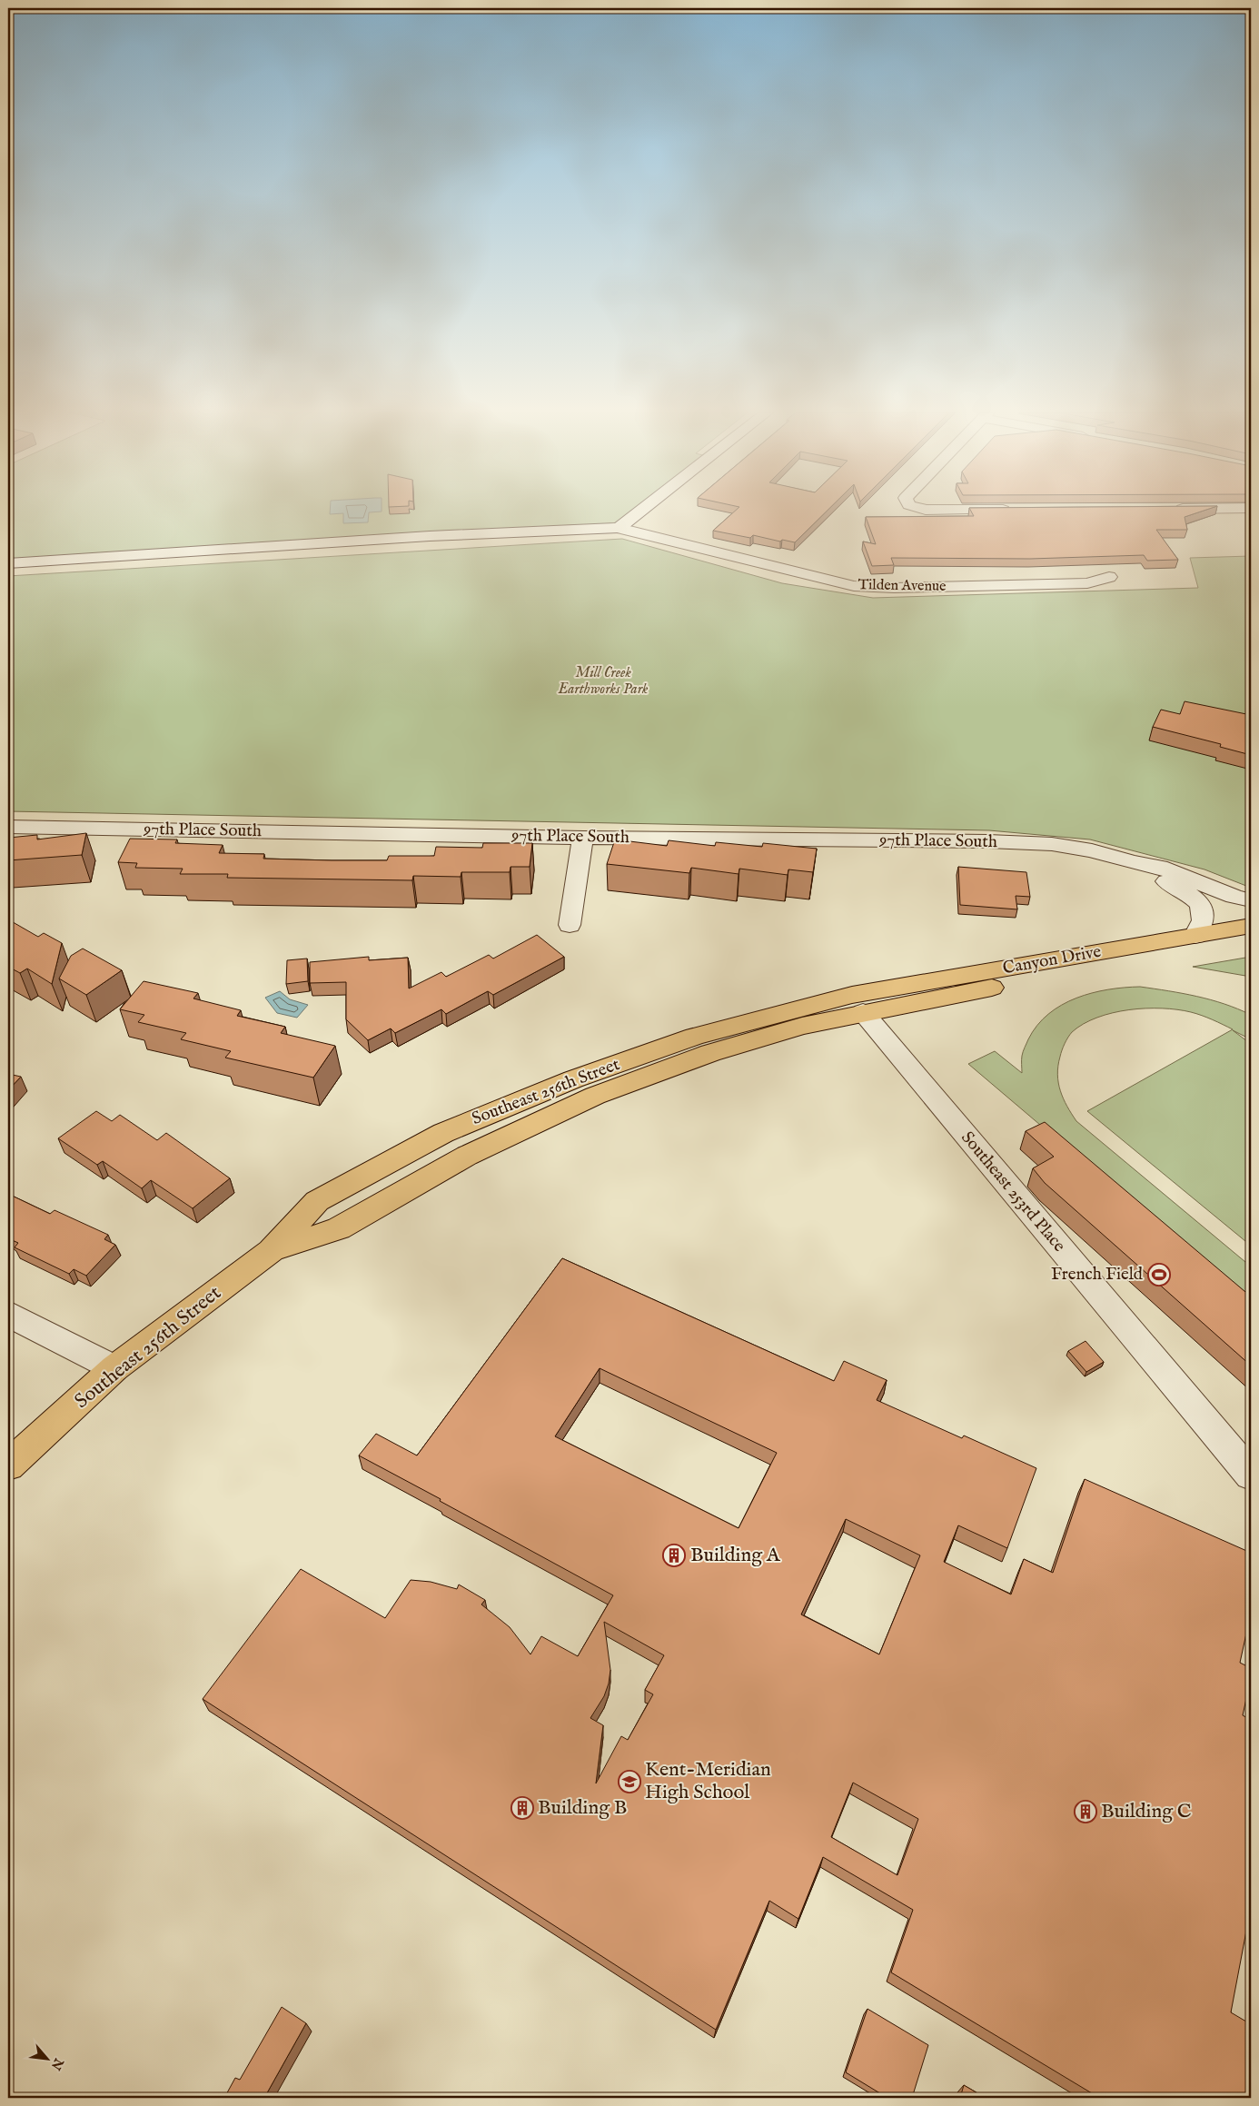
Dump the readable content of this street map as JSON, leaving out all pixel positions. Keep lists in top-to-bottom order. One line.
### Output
{"streets":{"main road":["Canyon Drive","Southeast 256th Street"],"street":["Tilden Avenue","97th Place South","Southeast 253rd Place"]},"crossings":[["97th Place South","Canyon Drive"],["Canyon Drive","Southeast 256th Street"],["Canyon Drive","Southeast 253rd Place"],["Southeast 256th Street","Southeast 253rd Place"]],"parks":["Mill Creek Earthworks Park"],"places":{"sports":["French Field"],"building":["Building A","Building B","Building C"],"school or university":["Kent-Meridian High School"]},"north":"bottom right"}
